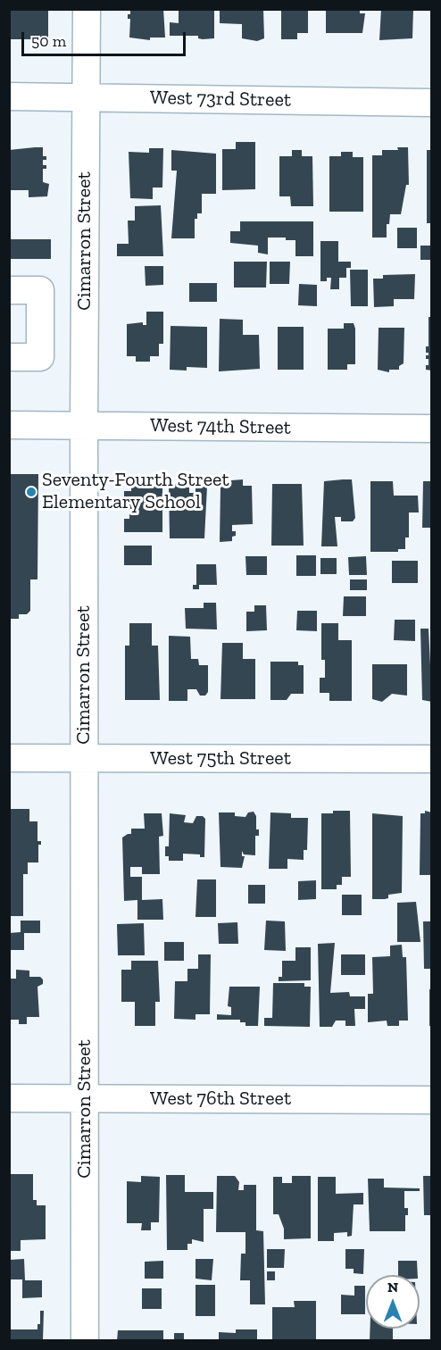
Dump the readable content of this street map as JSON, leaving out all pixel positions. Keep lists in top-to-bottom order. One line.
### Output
{"streets":{"street":["West 73rd Street","Cimarron Street","West 74th Street","West 75th Street","West 76th Street"]},"crossings":[["West 73rd Street","Cimarron Street"],["Cimarron Street","West 74th Street"],["Cimarron Street","West 75th Street"],["Cimarron Street","West 76th Street"]],"places":["Seventy-Fourth Street Elementary School"],"scale_bar":"50 m","north":"top"}
